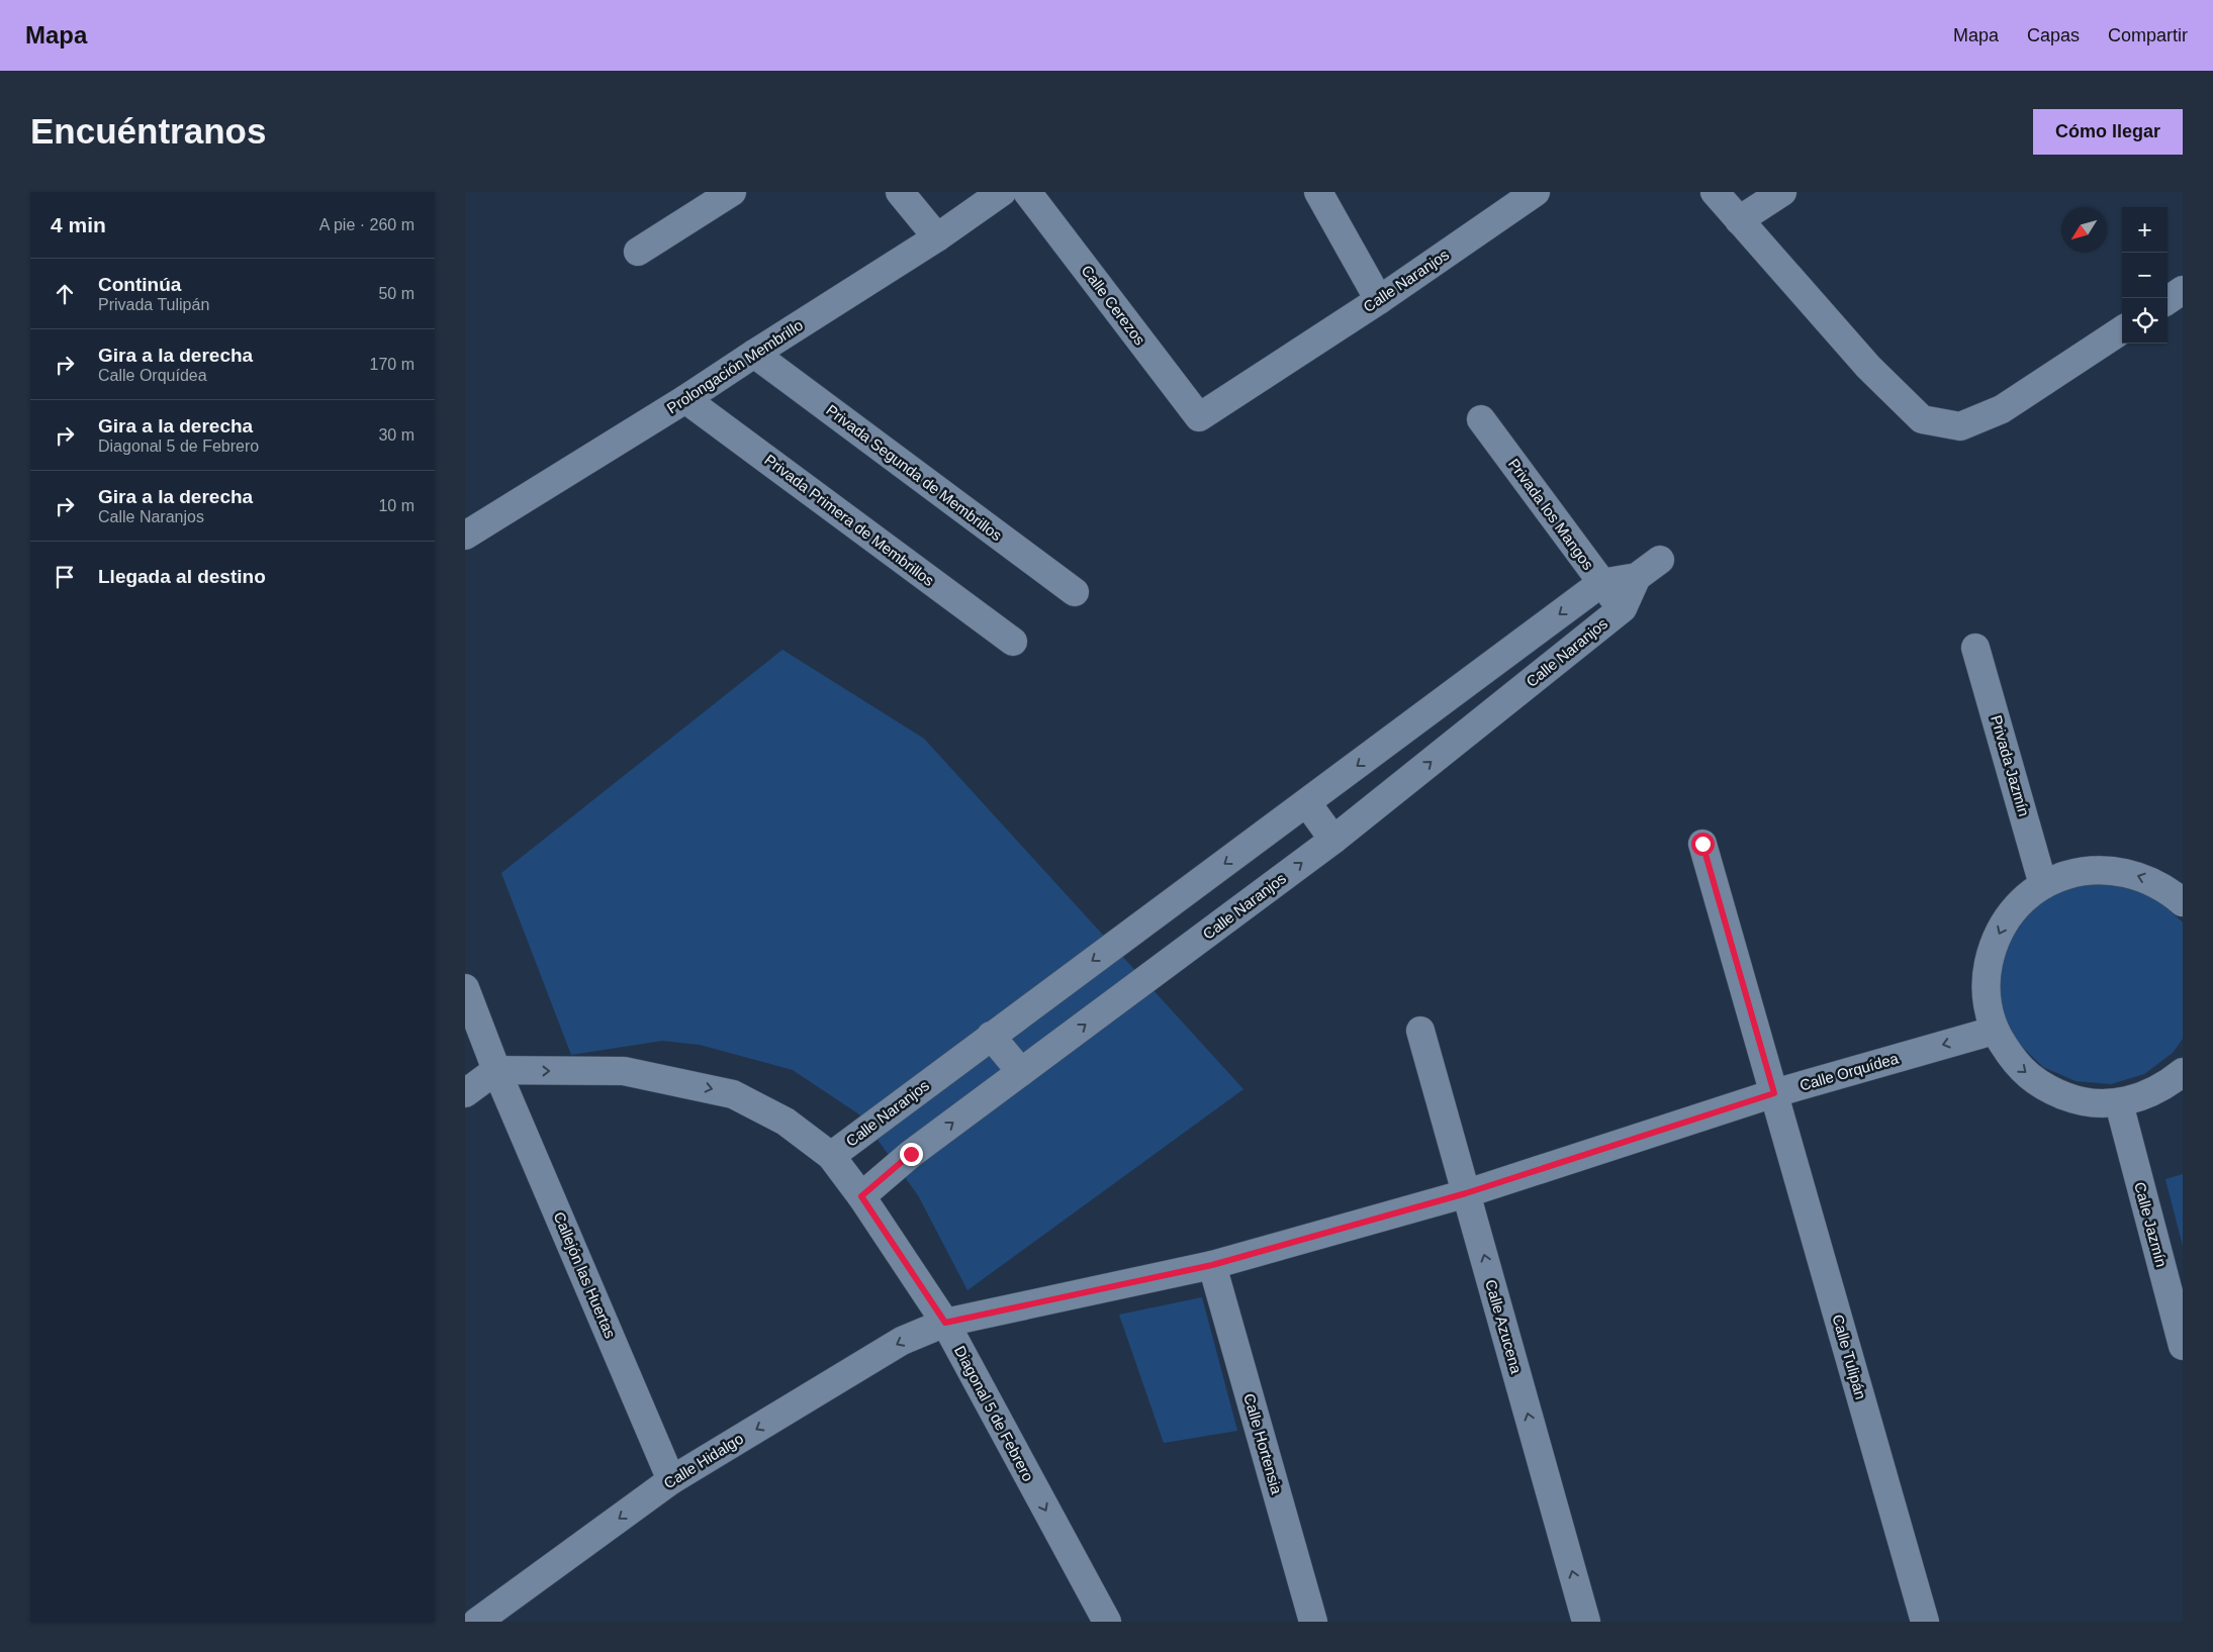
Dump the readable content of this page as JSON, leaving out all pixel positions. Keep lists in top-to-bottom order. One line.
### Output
{"streets":{"street":["Calle Naranjos","Calle Cerezos","Prolongación Membrillo","Privada Segunda de Membrillos","Privada los Mangos","Privada Primera de Membrillos","Privada Jazmín","Calle Orquídea","Calle Jazmín","Callejón las Huertas","Calle Azucena","Calle Tulipán","Diagonal 5 de Febrero","Calle Hortensia","Calle Hidalgo"]},"crossings":[["Calle Naranjos","Calle Cerezos"],["Calle Naranjos","Privada los Mangos"],["Calle Naranjos","Diagonal 5 de Febrero"],["Prolongación Membrillo","Privada Segunda de Membrillos"],["Prolongación Membrillo","Privada Primera de Membrillos"],["Calle Orquídea","Calle Azucena"],["Calle Orquídea","Calle Tulipán"],["Calle Orquídea","Diagonal 5 de Febrero"],["Calle Orquídea","Calle Hortensia"],["Calle Orquídea","Calle Hidalgo"],["Callejón las Huertas","Diagonal 5 de Febrero"],["Callejón las Huertas","Calle Hidalgo"],["Diagonal 5 de Febrero","Calle Hidalgo"]],"one_way":["Calle Azucena","Diagonal 5 de Febrero","Calle Hidalgo"],"north":"bottom left","page":{"header":"Mapa","nav":["Mapa","Capas","Compartir"],"buttons":"Cómo llegar","title":"Encuéntranos","heading":["4 min","A pie · 260 m"],"map_buttons":["+","−"],"list":[["Continúa","Privada Tulipán","50 m"],["Gira a la derecha","Calle Orquídea","170 m"],["Gira a la derecha","Diagonal 5 de Febrero","30 m"],["Gira a la derecha","Calle Naranjos","10 m"],"Llegada al destino"]}}
